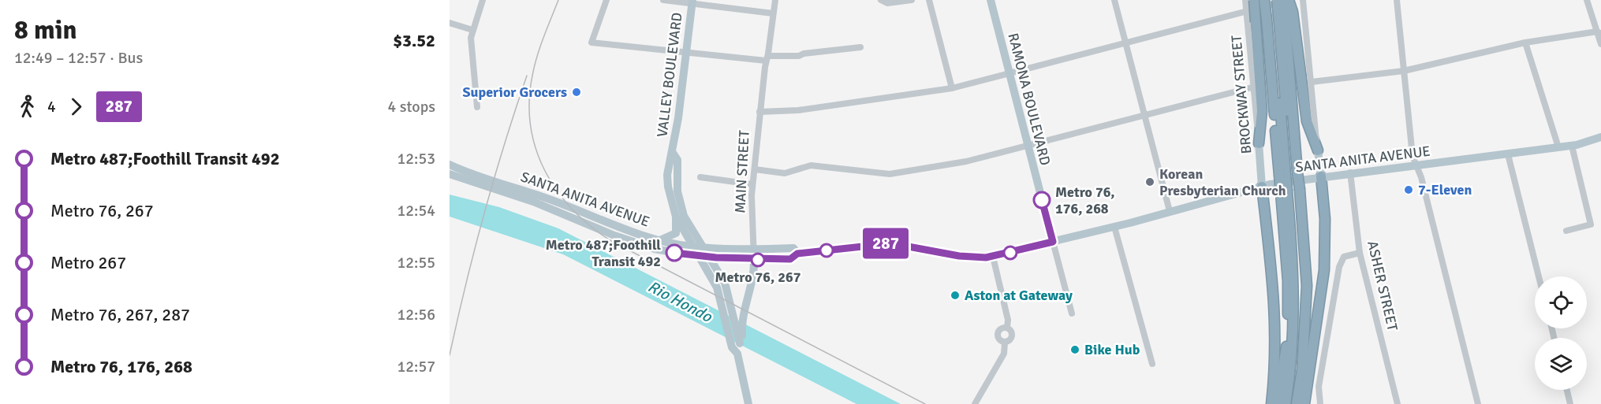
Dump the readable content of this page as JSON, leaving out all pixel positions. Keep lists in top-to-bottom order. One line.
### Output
{"streets":{"main road":["VALLEY BOULEVARD","BROCKWAY STREET","RAMONA BOULEVARD","SANTA ANITA AVENUE","MAIN STREET"],"street":["ASHER STREET"]},"crossings":[["VALLEY BOULEVARD","SANTA ANITA AVENUE"],["VALLEY BOULEVARD","MAIN STREET"],["BROCKWAY STREET","SANTA ANITA AVENUE"],["RAMONA BOULEVARD","SANTA ANITA AVENUE"],["SANTA ANITA AVENUE","MAIN STREET"],["SANTA ANITA AVENUE","ASHER STREET"]],"water":["Rio Hondo"],"places":["Superior Grocers","Korean Presbyterian Church","7-Eleven","Metro 76, 176, 268","Metro 487;Foothill Transit 492","Metro 76, 267","Aston at Gateway","Bike Hub"],"lines":["bus line 287"],"page":{"heading":["8 min","12:49 – 12:57 · Bus","$3.52"],"on_map":"287","legs":["4","287","4 stops"],"list":[{"name":"Metro 487;Foothill Transit 492","value":"12:53"},{"name":"Metro 76, 267","value":"12:54"},{"name":"Metro 267","value":"12:55"},{"name":"Metro 76, 267, 287","value":"12:56"},{"name":"Metro 76, 176, 268","value":"12:57"}]}}
